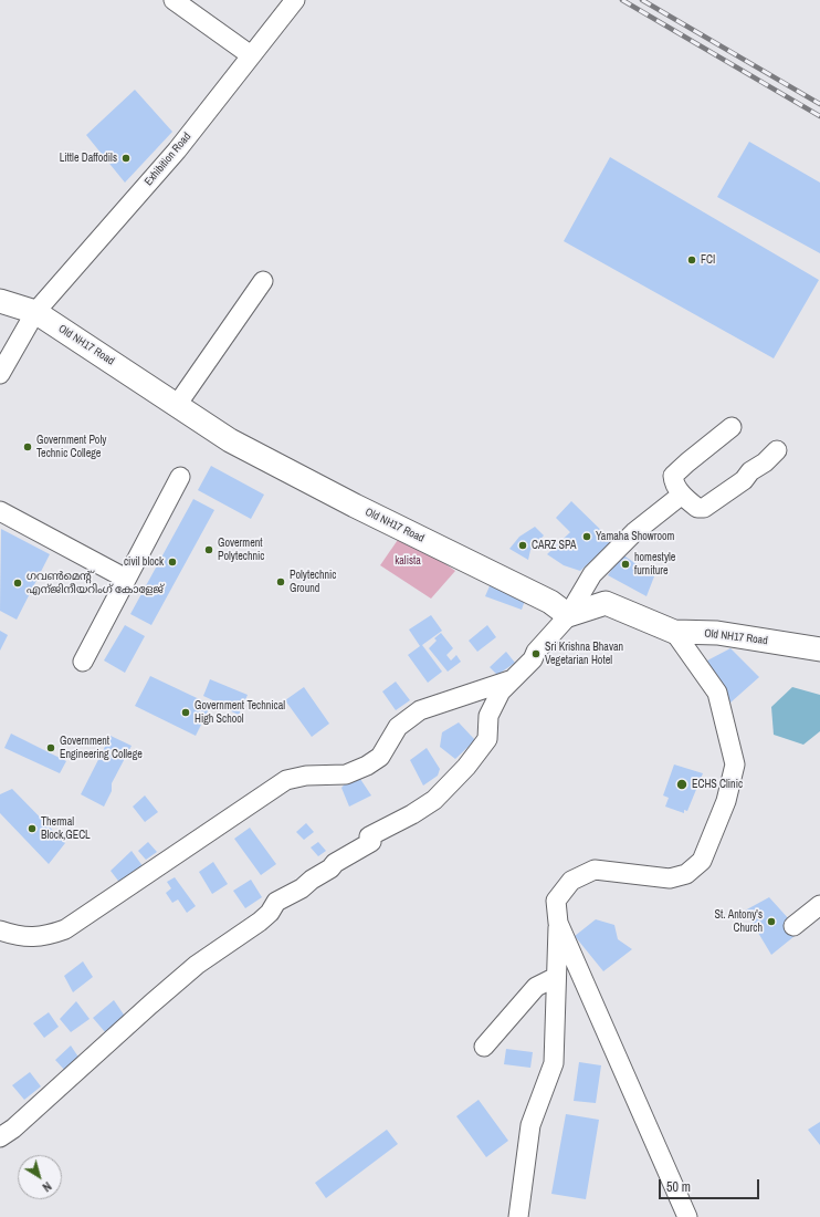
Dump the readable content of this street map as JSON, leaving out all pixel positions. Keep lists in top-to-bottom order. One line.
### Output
{"streets":{"main road":["Old NH17 Road"],"street":["Exhibition Road"]},"crossings":[["Exhibition Road","Old NH17 Road"]],"parks":["kalista"],"places":["Little Daffodils","FCI","Government Poly Technic College","Yamaha Showroom","CARZ SPA","Goverment Polytechnic","civil block","homestyle furniture","Polytechnic Ground","ഗവൺമെന്റ് എന്ജിനീയറിംഗ് കോളേജ്","Sri Krishna Bhavan Vegetarian Hotel","Government Technical High School","Government Engineering College","ECHS Clinic","Thermal Block,GECL","St. Antony's Church"],"scale_bar":"50 m","north":"bottom right"}
